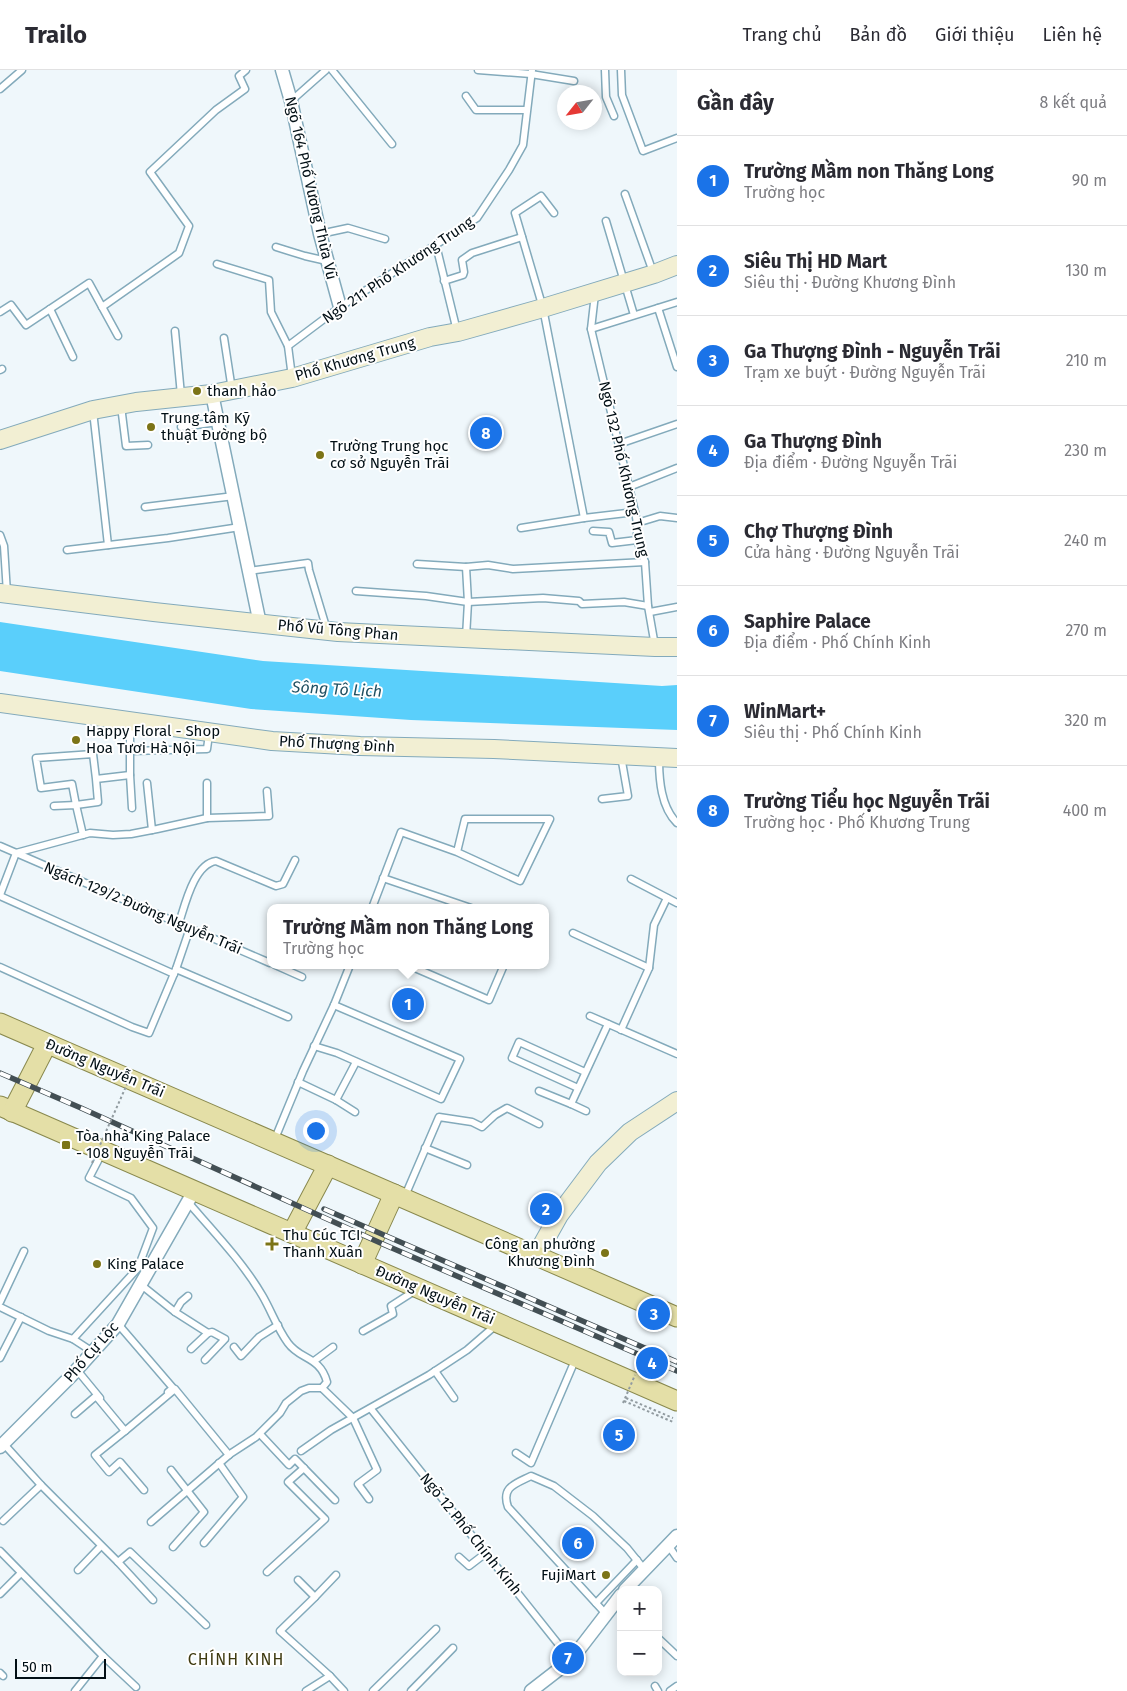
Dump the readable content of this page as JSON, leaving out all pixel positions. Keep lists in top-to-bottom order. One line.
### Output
{"streets":{"main road":["Phố Khương Trung","Phố Vũ Tông Phan","Phố Thượng Đình","Đường Nguyễn Trãi"],"street":["Ngõ 164 Phố Vương Thừa Vũ","Phố Cự Lộc"],"lane":["Ngõ 211 Phố Khương Trung","Ngõ 132 Phố Khương Trung","Ngách 129/2 Đường Nguyễn Trãi","Ngõ 12 Phố Chính Kinh"]},"crossings":[["Ngõ 164 Phố Vương Thừa Vũ","Ngõ 211 Phố Khương Trung"],["Phố Khương Trung","Ngõ 132 Phố Khương Trung"],["Ngõ 132 Phố Khương Trung","Phố Vũ Tông Phan"],["Đường Nguyễn Trãi","Phố Cự Lộc"]],"districts":["CHÍNH KINH"],"water":["Sông Tô Lịch"],"places":{"other":["thanh hảo","Trung tâm Kỹ thuật Đường bộ","Trường Trung học cơ sở Nguyễn Trãi","Happy Floral - Shop Hoa Tươi Hà Nội","Công an phường Khương Đình","King Palace","FujiMart"],"transit":["Tòa nhà King Palace - 108 Nguyễn Trãi"],"health":["Thu Cúc TCI Thanh Xuân"]},"scale_bar":"50 m","north":"bottom left","page":{"header":"Trailo","nav":["Trang chủ","Bản đồ","Giới thiệu","Liên hệ"],"heading":["Gần đây","8 kết quả"],"list":[{"mark":"1","name":"Trường Mầm non Thăng Long","note":"Trường học","value":"90 m"},{"mark":"2","name":"Siêu Thị HD Mart","note":"Siêu thị · Đường Khương Đình","value":"130 m"},{"mark":"3","name":"Ga Thượng Đình - Nguyễn Trãi","note":"Trạm xe buýt · Đường Nguyễn Trãi","value":"210 m"},{"mark":"4","name":"Ga Thượng Đình","note":"Địa điểm · Đường Nguyễn Trãi","value":"230 m"},{"mark":"5","name":"Chợ Thượng Đình","note":"Cửa hàng · Đường Nguyễn Trãi","value":"240 m"},{"mark":"6","name":"Saphire Palace","note":"Địa điểm · Phố Chính Kinh","value":"270 m"},{"mark":"7","name":"WinMart+","note":"Siêu thị · Phố Chính Kinh","value":"320 m"},{"mark":"8","name":"Trường Tiểu học Nguyễn Trãi","note":"Trường học · Phố Khương Trung","value":"400 m"}],"pins":["8","1","2","3","4","5","6","7"],"popup":["Trường Mầm non Thăng Long","Trường học"],"map_buttons":["+","−"],"scale":"50 m"}}
